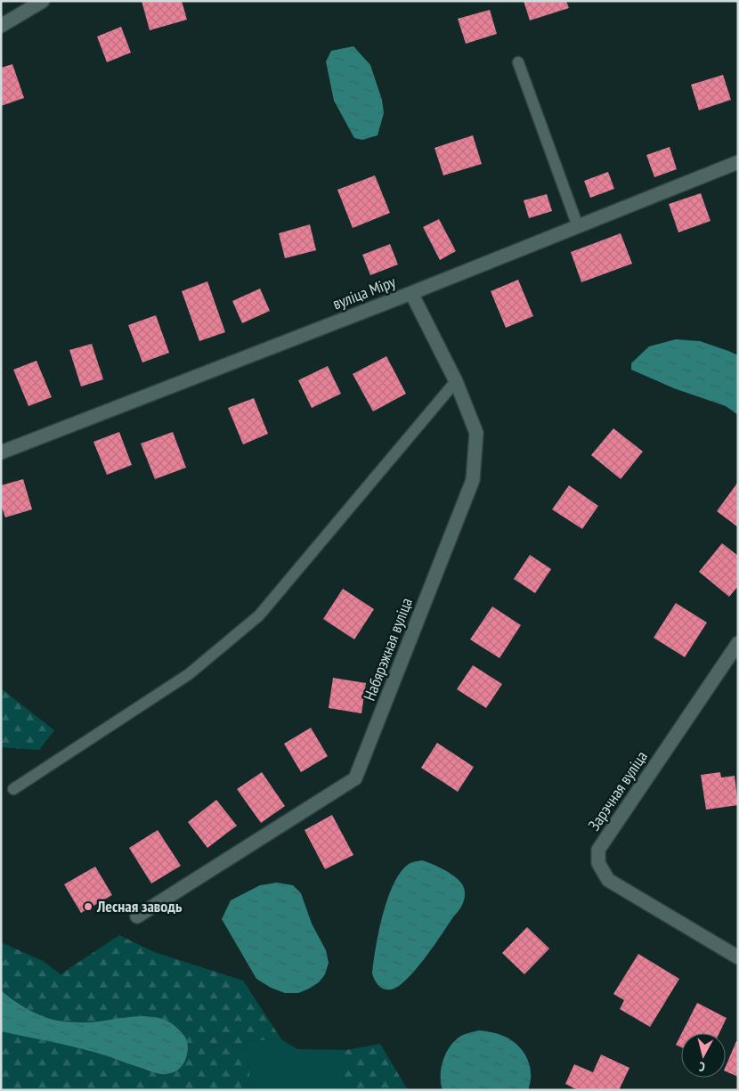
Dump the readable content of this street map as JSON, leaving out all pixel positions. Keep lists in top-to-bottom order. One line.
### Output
{"streets":{"street":["вуліца Міру","Набярэжная вуліца","Зарэчная вуліца"]},"crossings":[["вуліца Міру","Набярэжная вуліца"]],"places":["Лесная заводь"],"north":"bottom"}
